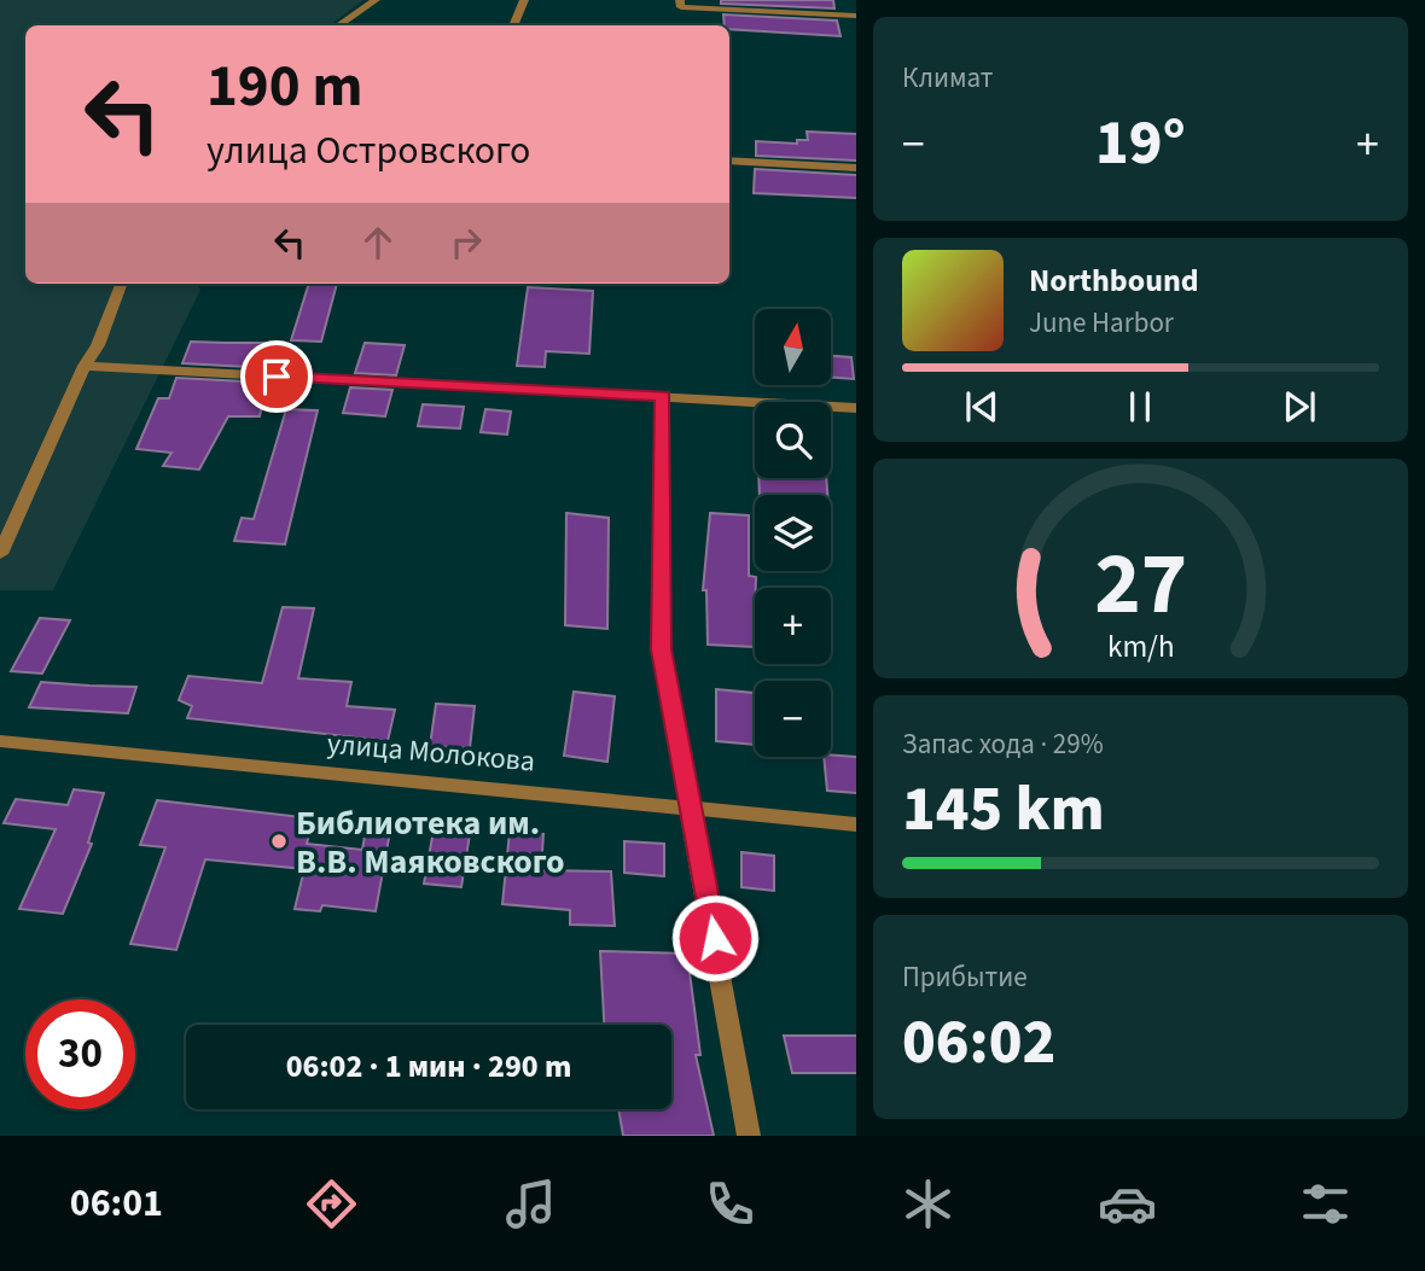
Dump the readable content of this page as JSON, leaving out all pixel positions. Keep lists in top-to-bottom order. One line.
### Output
{"streets":{"street":["улица Молокова"]},"places":["Библиотека им. В.В. Маяковского"],"north":"top","page":{"tile":["Климат",["Запас хода · 29%","145 km"],["Прибытие","06:02"]],"turn":["190 m","улица Островского"],"heat":["−","19°","+"],"song":["Northbound","June Harbor"],"map_buttons":["+","−"],"limit":"30","trip":"06:02 · 1 мин · 290 m","tabs":"06:01","gauge":["27","km/h"]}}
